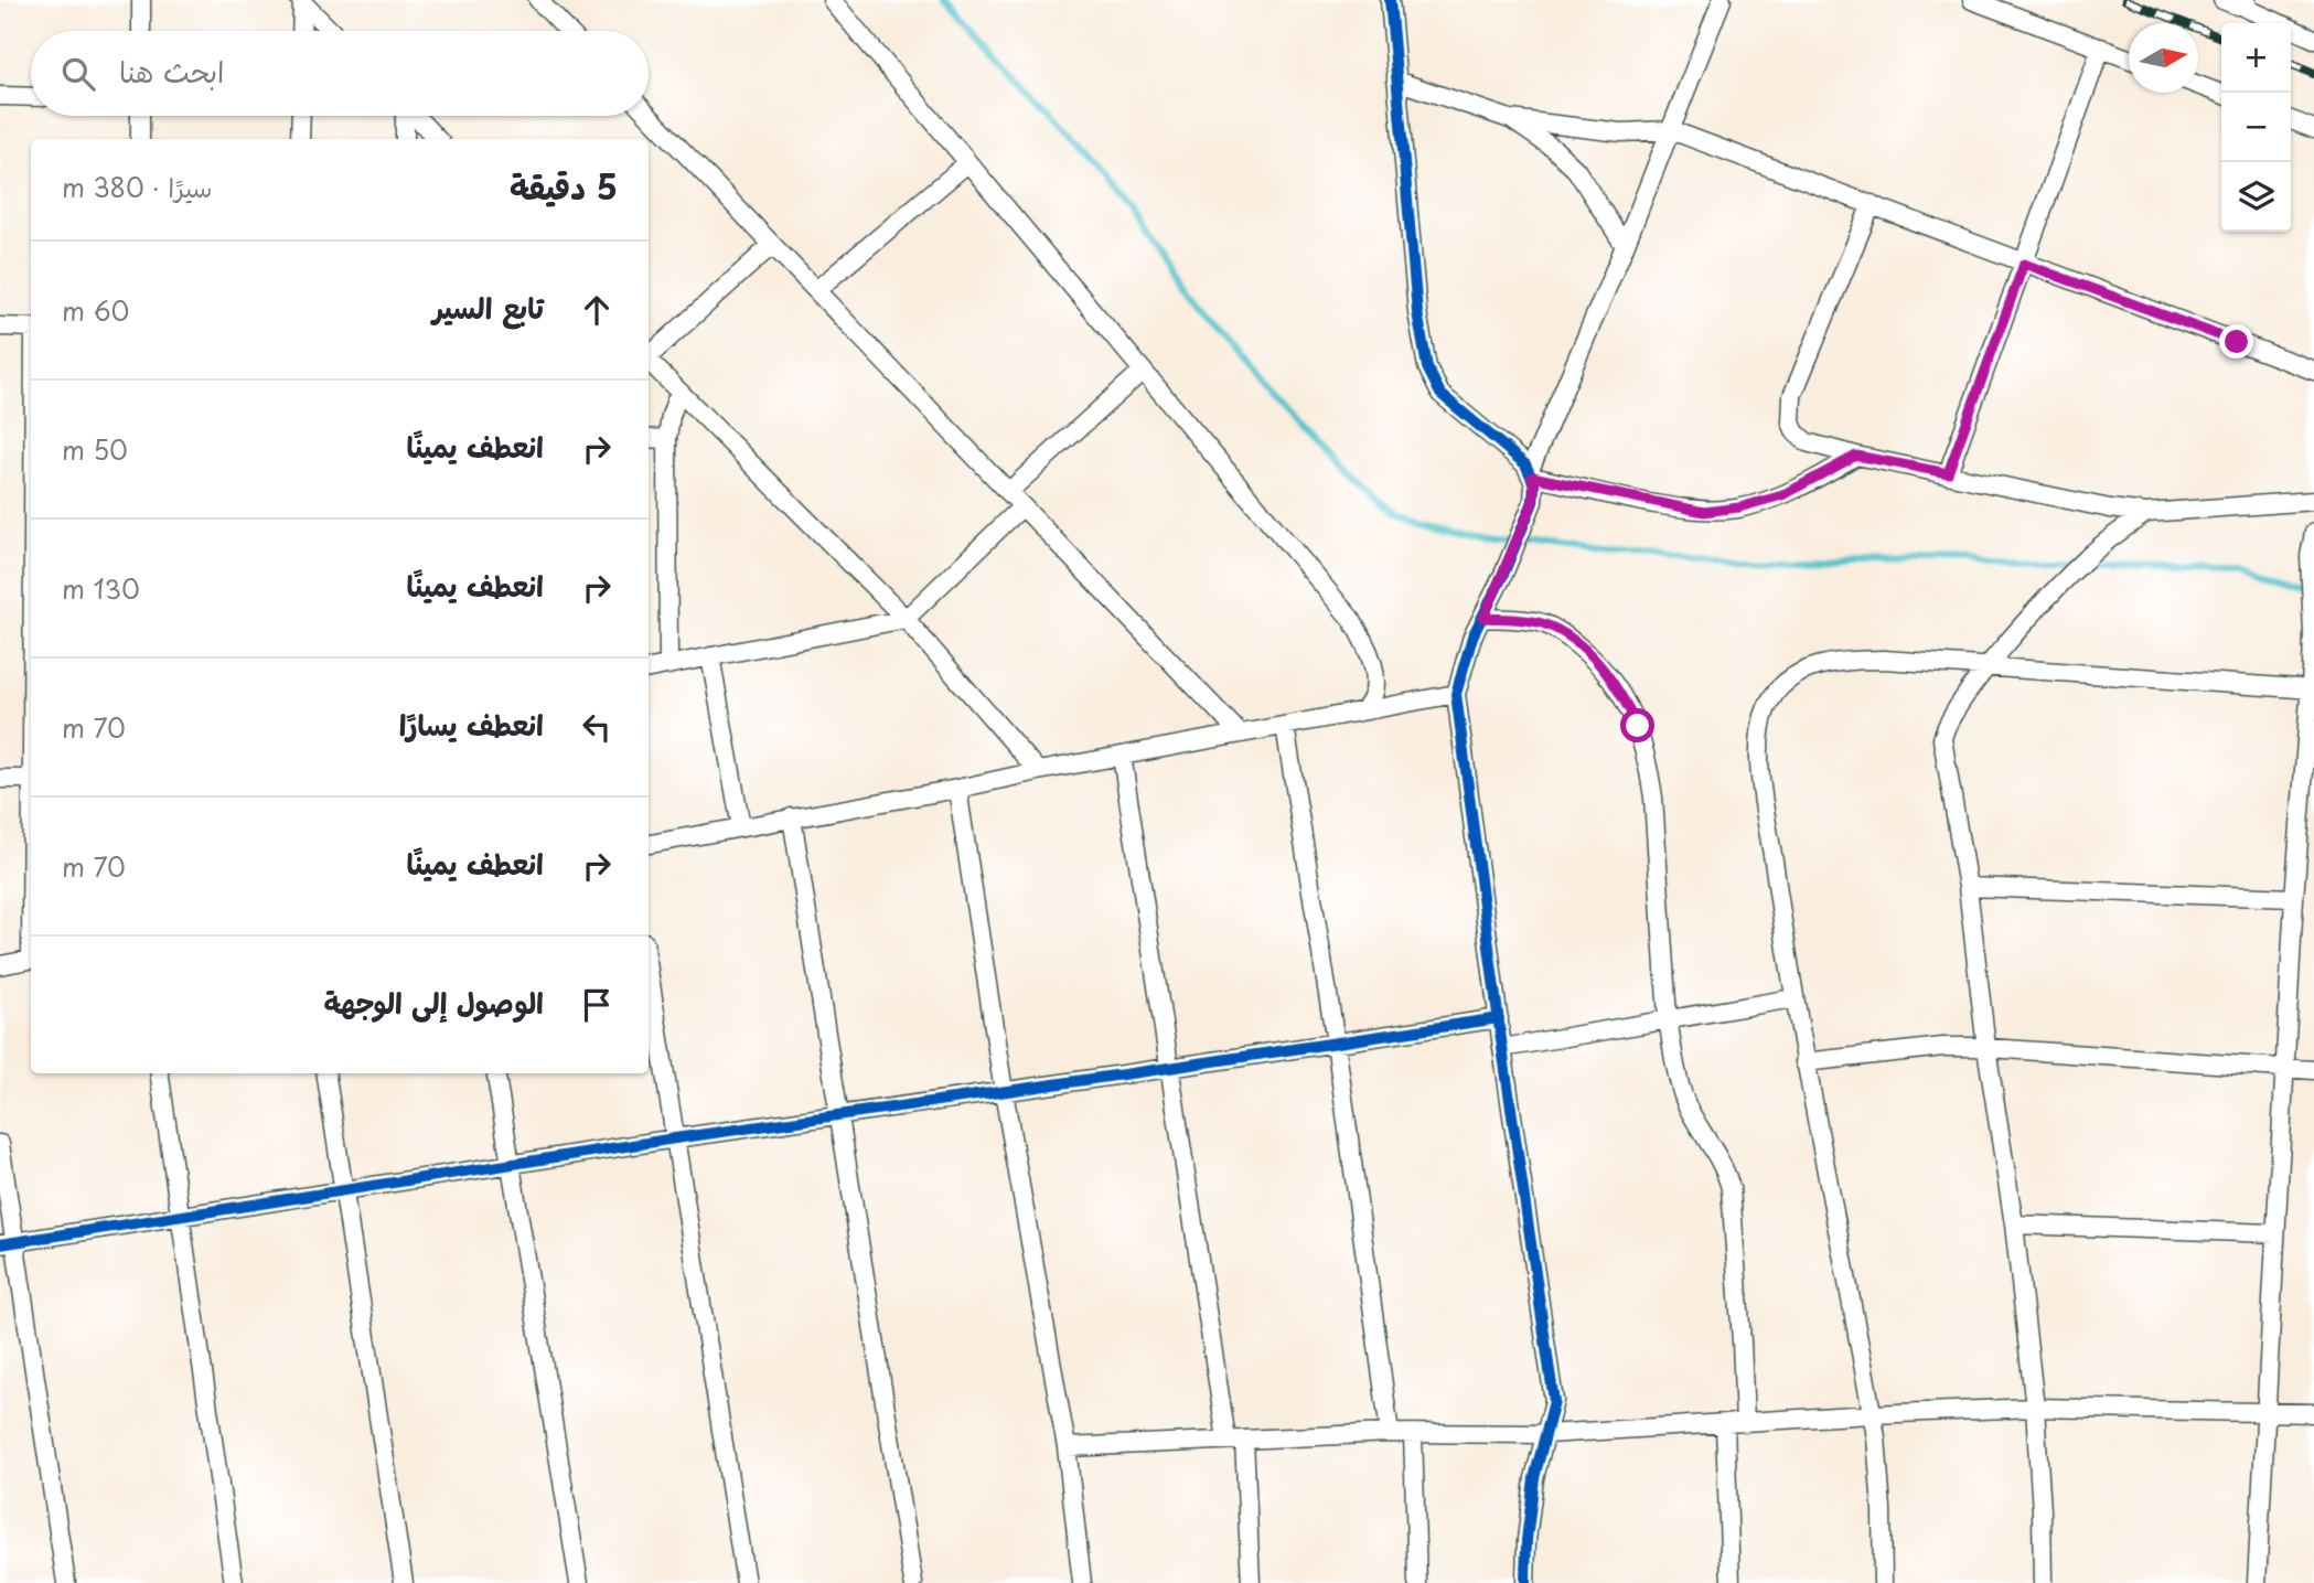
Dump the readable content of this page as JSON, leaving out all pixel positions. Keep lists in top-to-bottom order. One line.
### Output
{"north":"right","page":{"map_buttons":["+","−"],"search":"ابحث هنا","heading":["5 دقيقة","سيرًا · 380 m"],"list":[["تابع السير","60 m"],["انعطف يمينًا","50 m"],["انعطف يمينًا","130 m"],["انعطف يسارًا","70 m"],["انعطف يمينًا","70 m"],"الوصول إلى الوجهة"]}}
